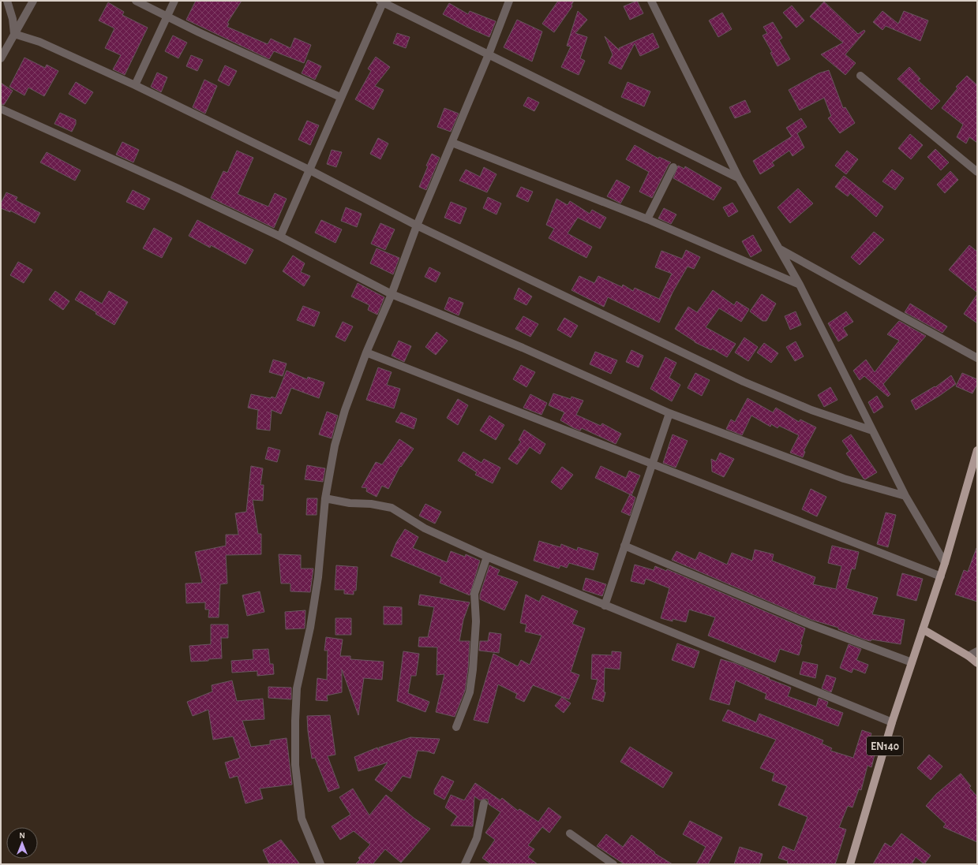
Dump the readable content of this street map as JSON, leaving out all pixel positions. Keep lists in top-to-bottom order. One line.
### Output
{"streets":{"main road":["EN140"]},"north":"top"}
